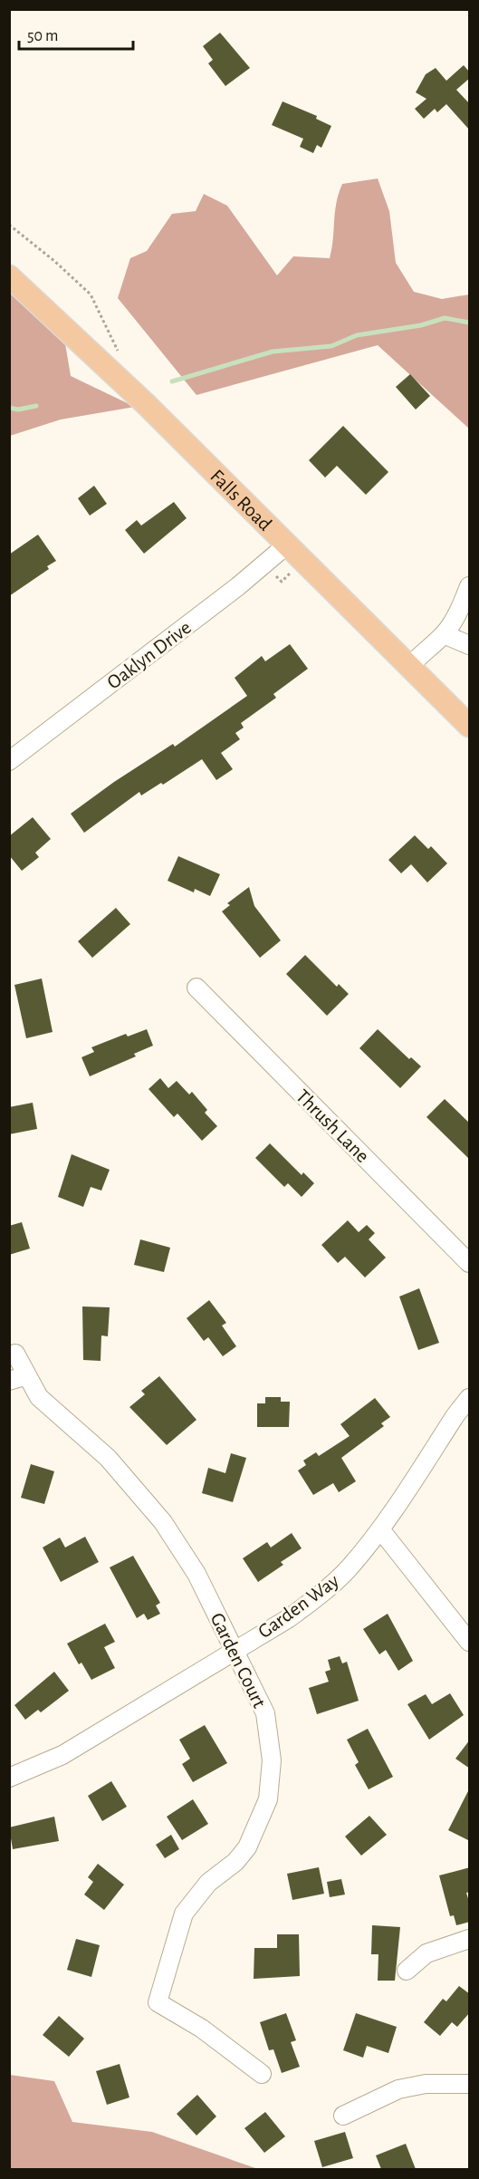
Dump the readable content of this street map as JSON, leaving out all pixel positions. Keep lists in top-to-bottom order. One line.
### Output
{"streets":{"main road":["Falls Road"],"street":["Oaklyn Drive","Thrush Lane","Garden Way","Garden Court"]},"crossings":[["Falls Road","Oaklyn Drive"],["Garden Way","Garden Court"]],"scale_bar":"50 m"}
